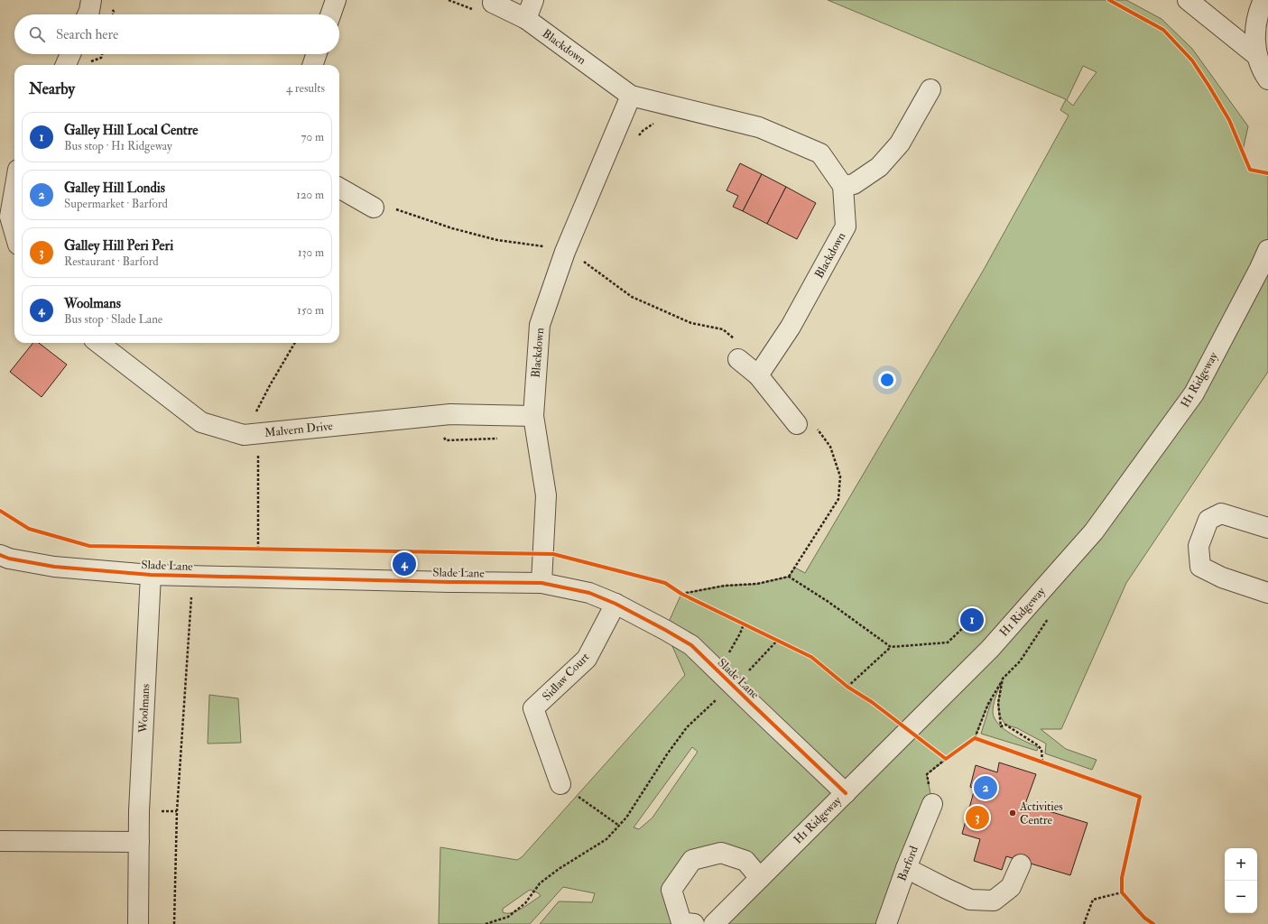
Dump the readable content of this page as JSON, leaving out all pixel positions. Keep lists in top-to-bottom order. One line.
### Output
{"streets":{"street":["Blackdown","H1 Ridgeway","Malvern Drive","Slade Lane","Sidlaw Court","Woolmans","Barford"]},"crossings":[["Blackdown","Malvern Drive"],["Blackdown","Slade Lane"],["H1 Ridgeway","Slade Lane"],["Slade Lane","Sidlaw Court"],["Slade Lane","Woolmans"]],"places":["Activities Centre"],"page":{"search":"Search here","heading":["Nearby","4 results"],"list":[{"mark":"1","name":"Galley Hill Local Centre","note":"Bus stop · H1 Ridgeway","value":"70 m"},{"mark":"2","name":"Galley Hill Londis","note":"Supermarket · Barford","value":"120 m"},{"mark":"3","name":"Galley Hill Peri Peri","note":"Restaurant · Barford","value":"130 m"},{"mark":"4","name":"Woolmans","note":"Bus stop · Slade Lane","value":"150 m"}],"pins":["4","1","2","3"],"map_buttons":["+","−"]}}
